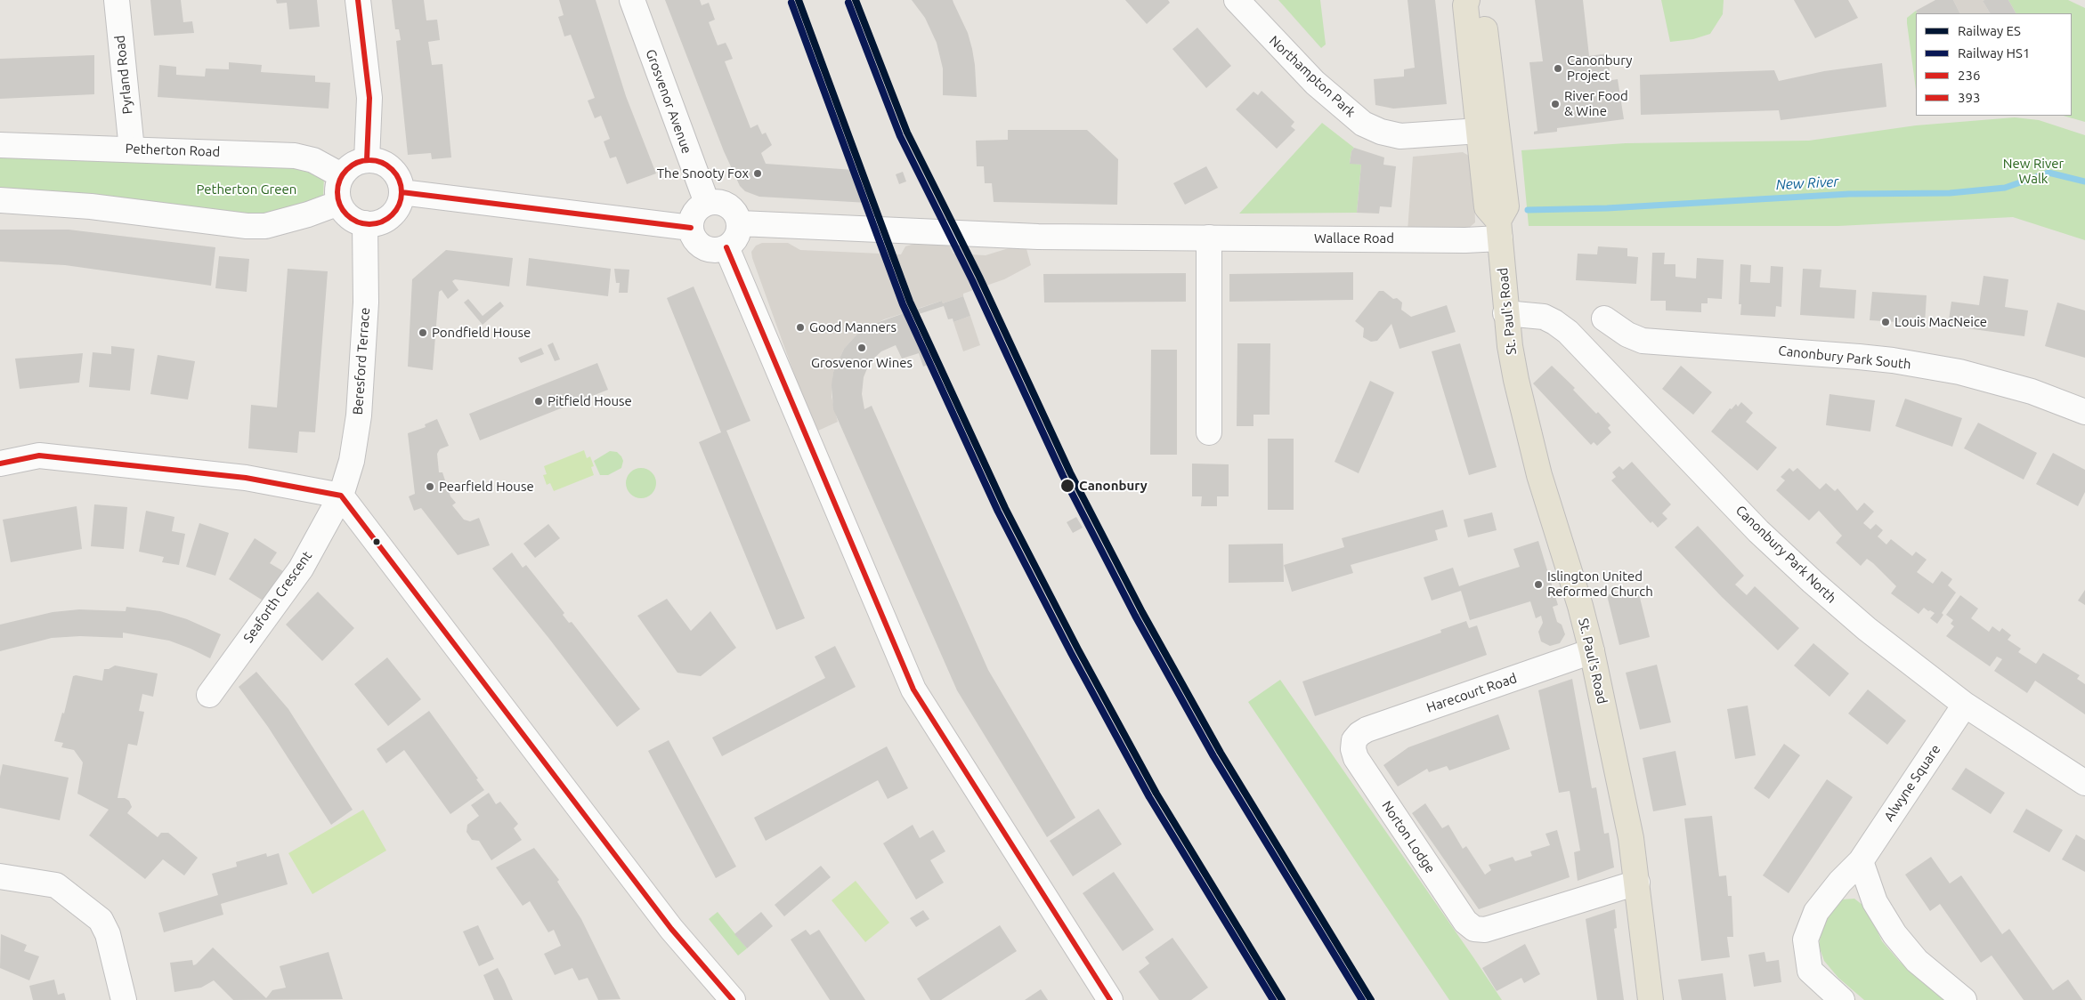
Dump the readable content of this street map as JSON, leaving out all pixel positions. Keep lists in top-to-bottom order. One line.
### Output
{"streets":{"main road":["St. Paul's Road"],"street":["Pyrland Road","Northampton Park","Grosvenor Avenue","Petherton Road","Wallace Road","Canonbury Park South","Beresford Terrace","Canonbury Park North","Seaforth Crescent","Harecourt Road","Alwyne Square","Norton Lodge"]},"crossings":[["Pyrland Road","Petherton Road"],["Northampton Park","St. Paul's Road"],["Grosvenor Avenue","Wallace Road"],["Petherton Road","Beresford Terrace"],["Wallace Road","St. Paul's Road"],["St. Paul's Road","Canonbury Park North"],["St. Paul's Road","Harecourt Road"],["St. Paul's Road","Norton Lodge"],["Beresford Terrace","Seaforth Crescent"],["Canonbury Park North","Alwyne Square"],["Harecourt Road","Norton Lodge"]],"water":["New River"],"parks":["New River Walk","Petherton Green"],"places":["Canonbury Project","River Food & Wine","The Snooty Fox","Louis MacNeice","Good Manners","Pondfield House","Grosvenor Wines","Pitfield House","Canonbury","Pearfield House","Islington United Reformed Church"],"lines":["rail line ES","transit line 236","rail line HS1","transit line 393"],"legend":["Railway ES","Railway HS1","236","393"]}
